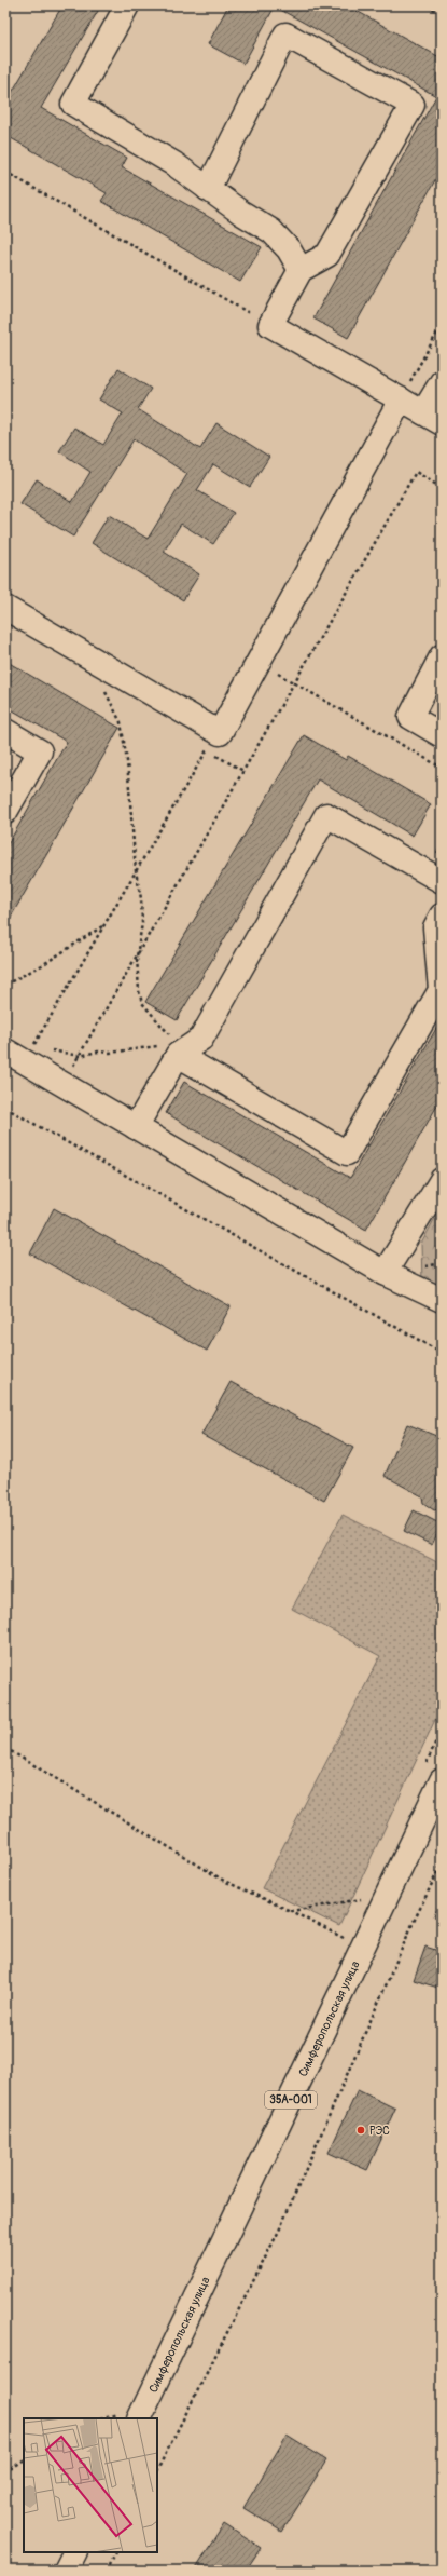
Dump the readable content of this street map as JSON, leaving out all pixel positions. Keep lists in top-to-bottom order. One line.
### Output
{"streets":{"main road":["Симферопольская улица","35А-001"]},"places":["РЭС"]}
